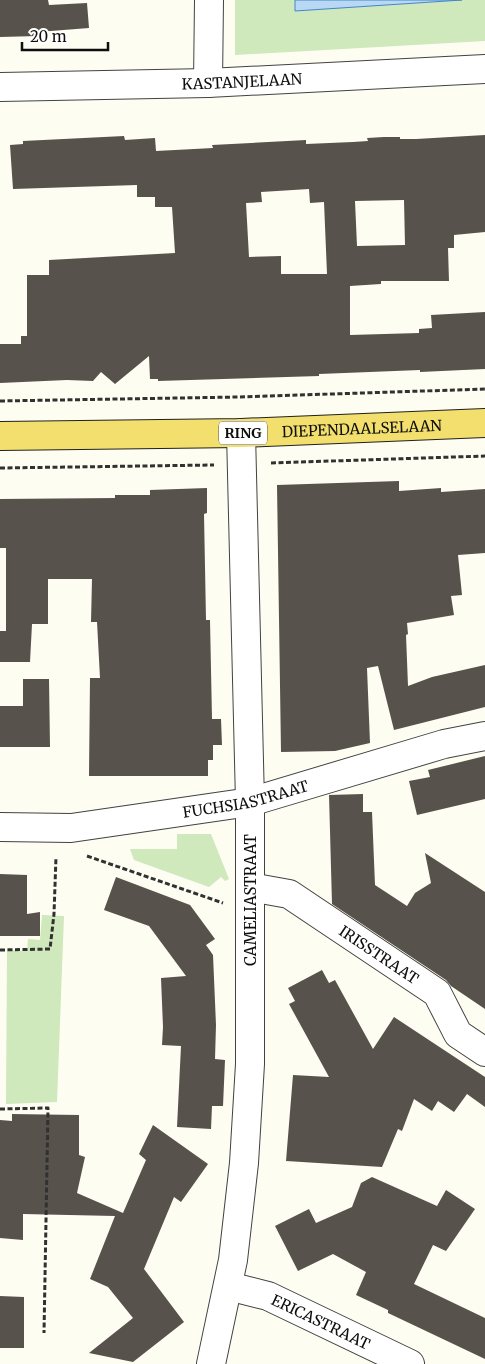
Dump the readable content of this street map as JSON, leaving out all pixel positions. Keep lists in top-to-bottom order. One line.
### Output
{"streets":{"main road":["DIEPENDAALSELAAN","RING"],"street":["KASTANJELAAN","FUCHSIASTRAAT","CAMELIASTRAAT","IRISSTRAAT","ERICASTRAAT"]},"crossings":[["DIEPENDAALSELAAN","CAMELIASTRAAT"],["FUCHSIASTRAAT","CAMELIASTRAAT"],["CAMELIASTRAAT","IRISSTRAAT"],["CAMELIASTRAAT","ERICASTRAAT"]],"scale_bar":"20 m"}
